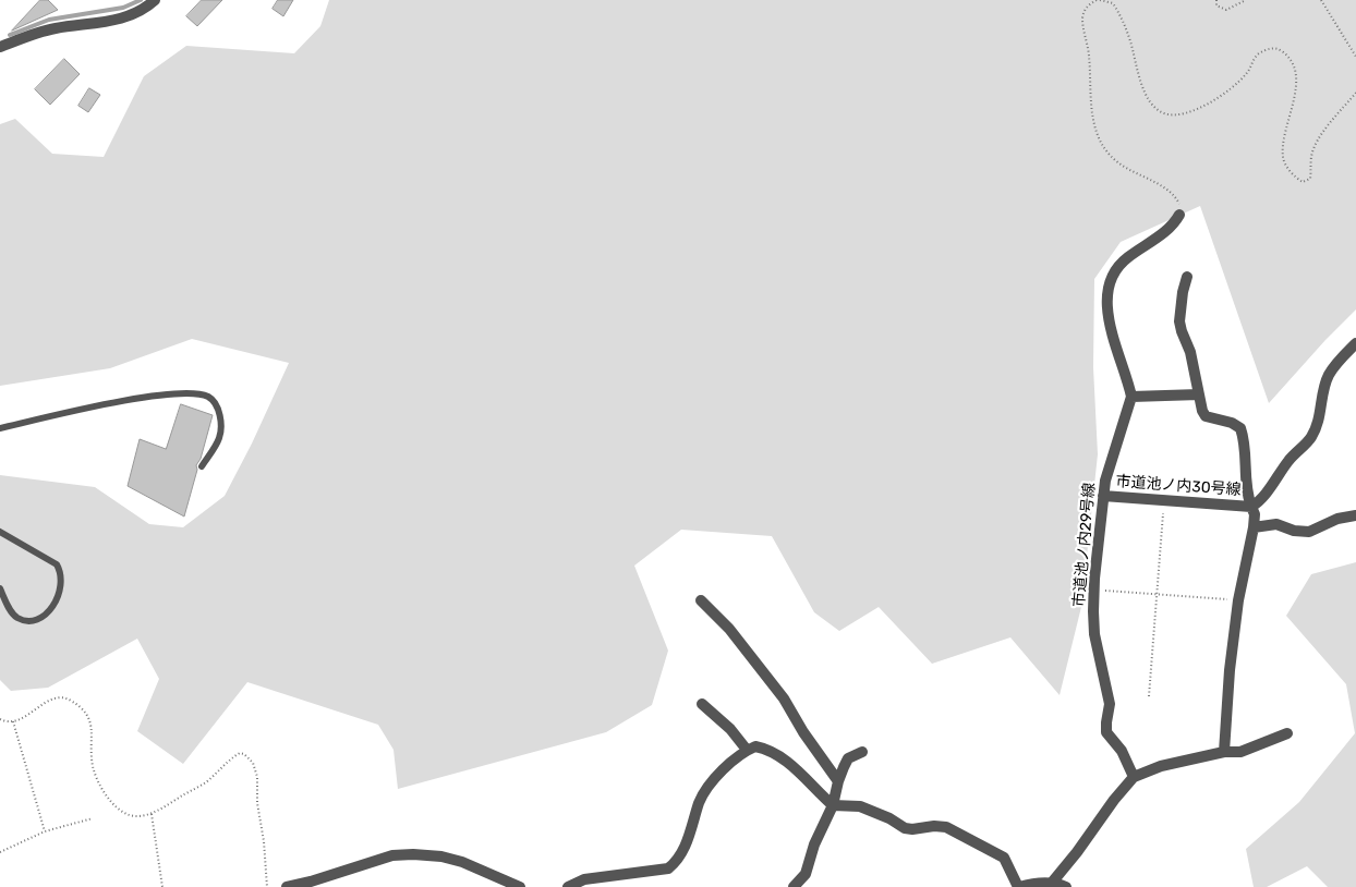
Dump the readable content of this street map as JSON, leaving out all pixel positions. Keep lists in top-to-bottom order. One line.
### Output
{"streets":{"street":["市道池ノ内30号線","市道池ノ内29号線"]},"crossings":[["市道池ノ内30号線","市道池ノ内29号線"]]}
